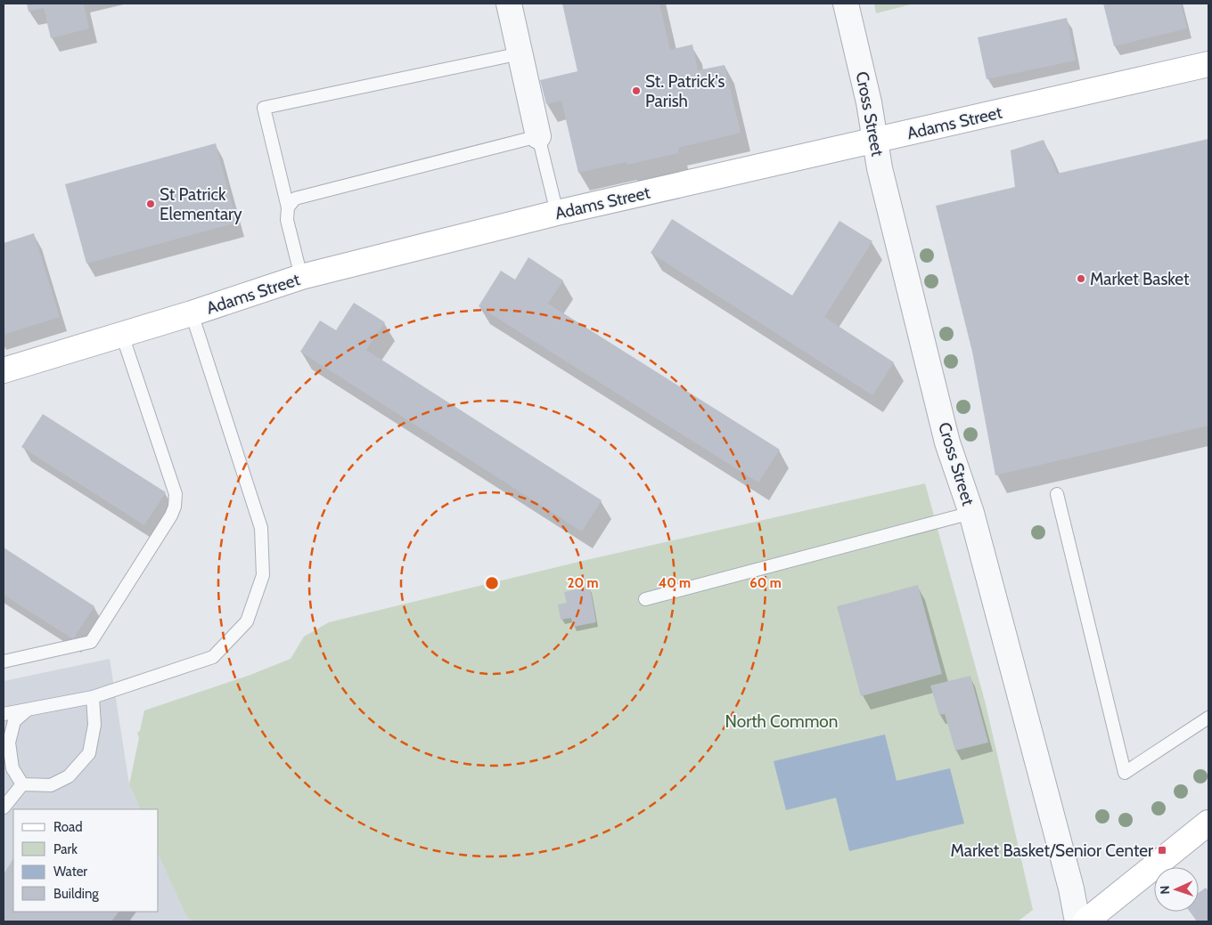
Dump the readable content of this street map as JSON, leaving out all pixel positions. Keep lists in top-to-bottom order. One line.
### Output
{"streets":{"street":["Cross Street","Adams Street"]},"crossings":[["Cross Street","Adams Street"]],"parks":["North Common"],"places":{"other":["St. Patrick's Parish","St Patrick Elementary","Market Basket"],"transit":["Market Basket/Senior Center"]},"legend":["Road","Park","Water","Building"],"north":"left","rings":["20 m","40 m","60 m"]}
